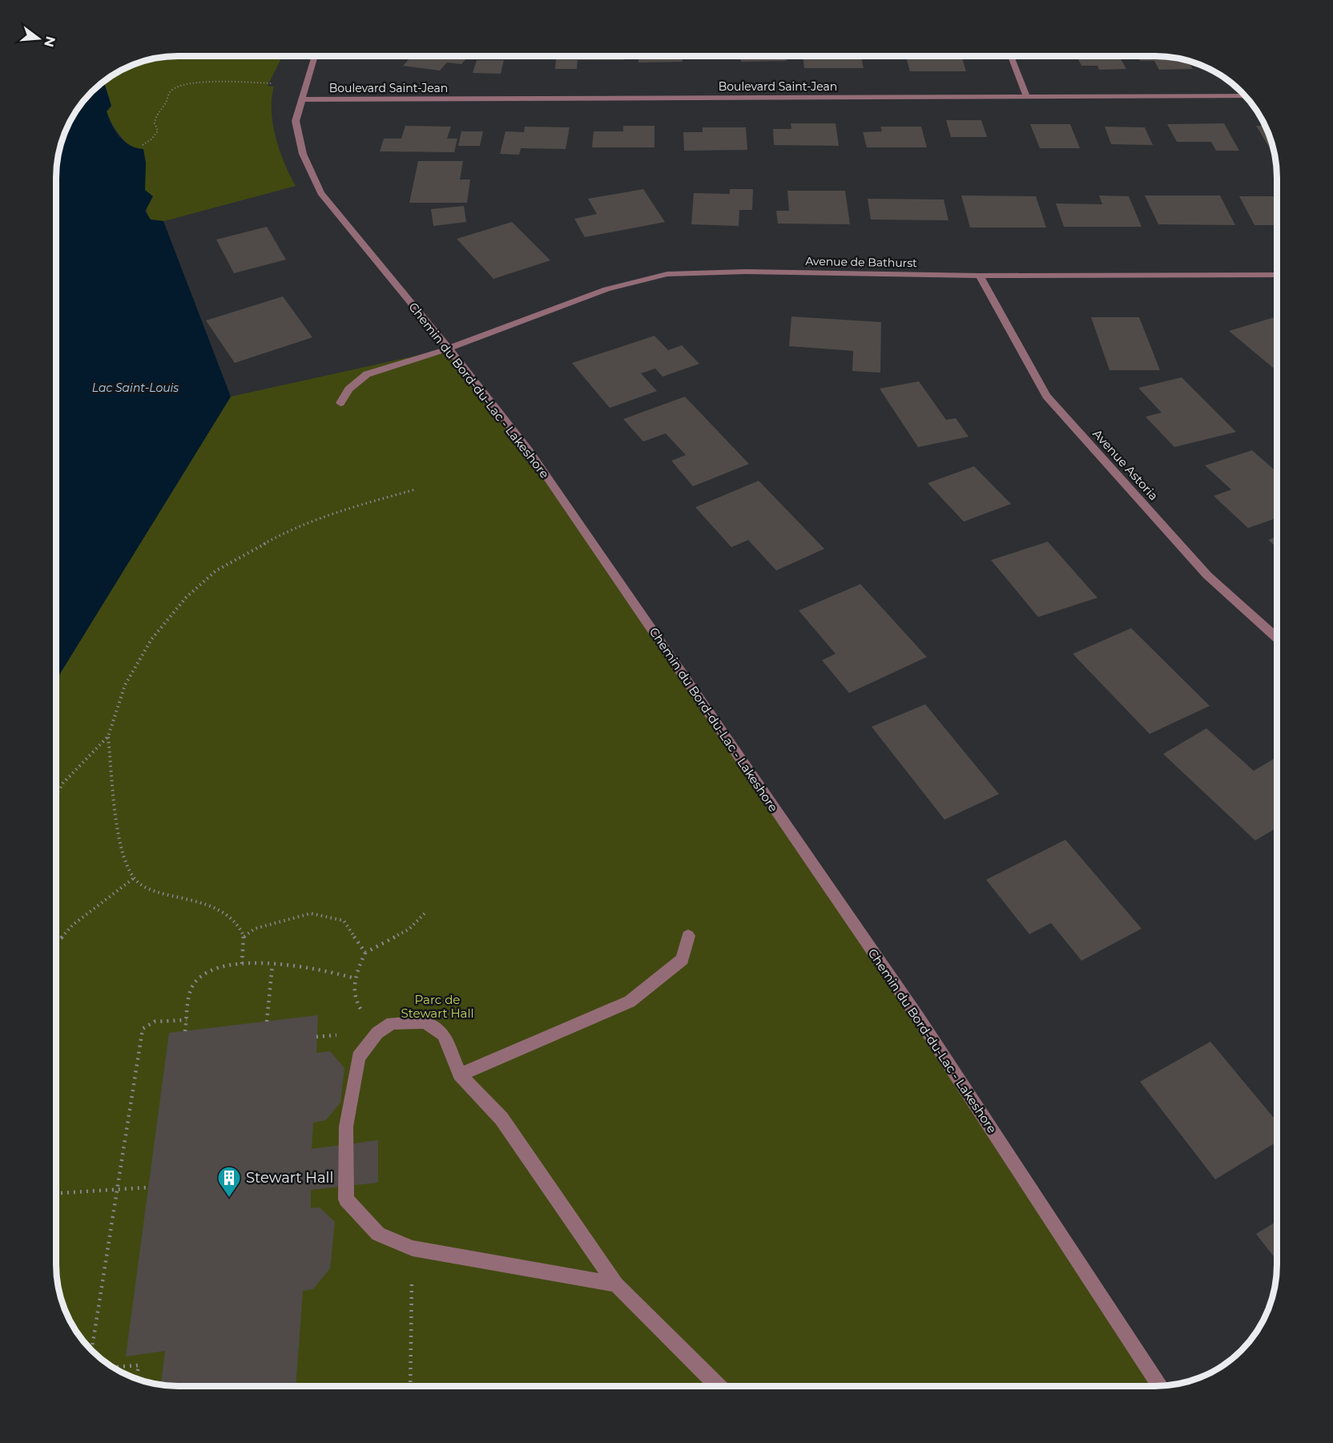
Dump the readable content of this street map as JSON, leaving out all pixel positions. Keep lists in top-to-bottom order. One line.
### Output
{"streets":{"street":["Boulevard Saint-Jean","Avenue de Bathurst","Chemin du Bord-du-Lac - Lakeshore","Avenue Astoria"]},"crossings":[["Boulevard Saint-Jean","Chemin du Bord-du-Lac - Lakeshore"],["Avenue de Bathurst","Chemin du Bord-du-Lac - Lakeshore"],["Avenue de Bathurst","Avenue Astoria"]],"water":["Lac Saint-Louis"],"parks":["Parc de Stewart Hall"],"places":{"building":["Stewart Hall"]},"north":"right"}
